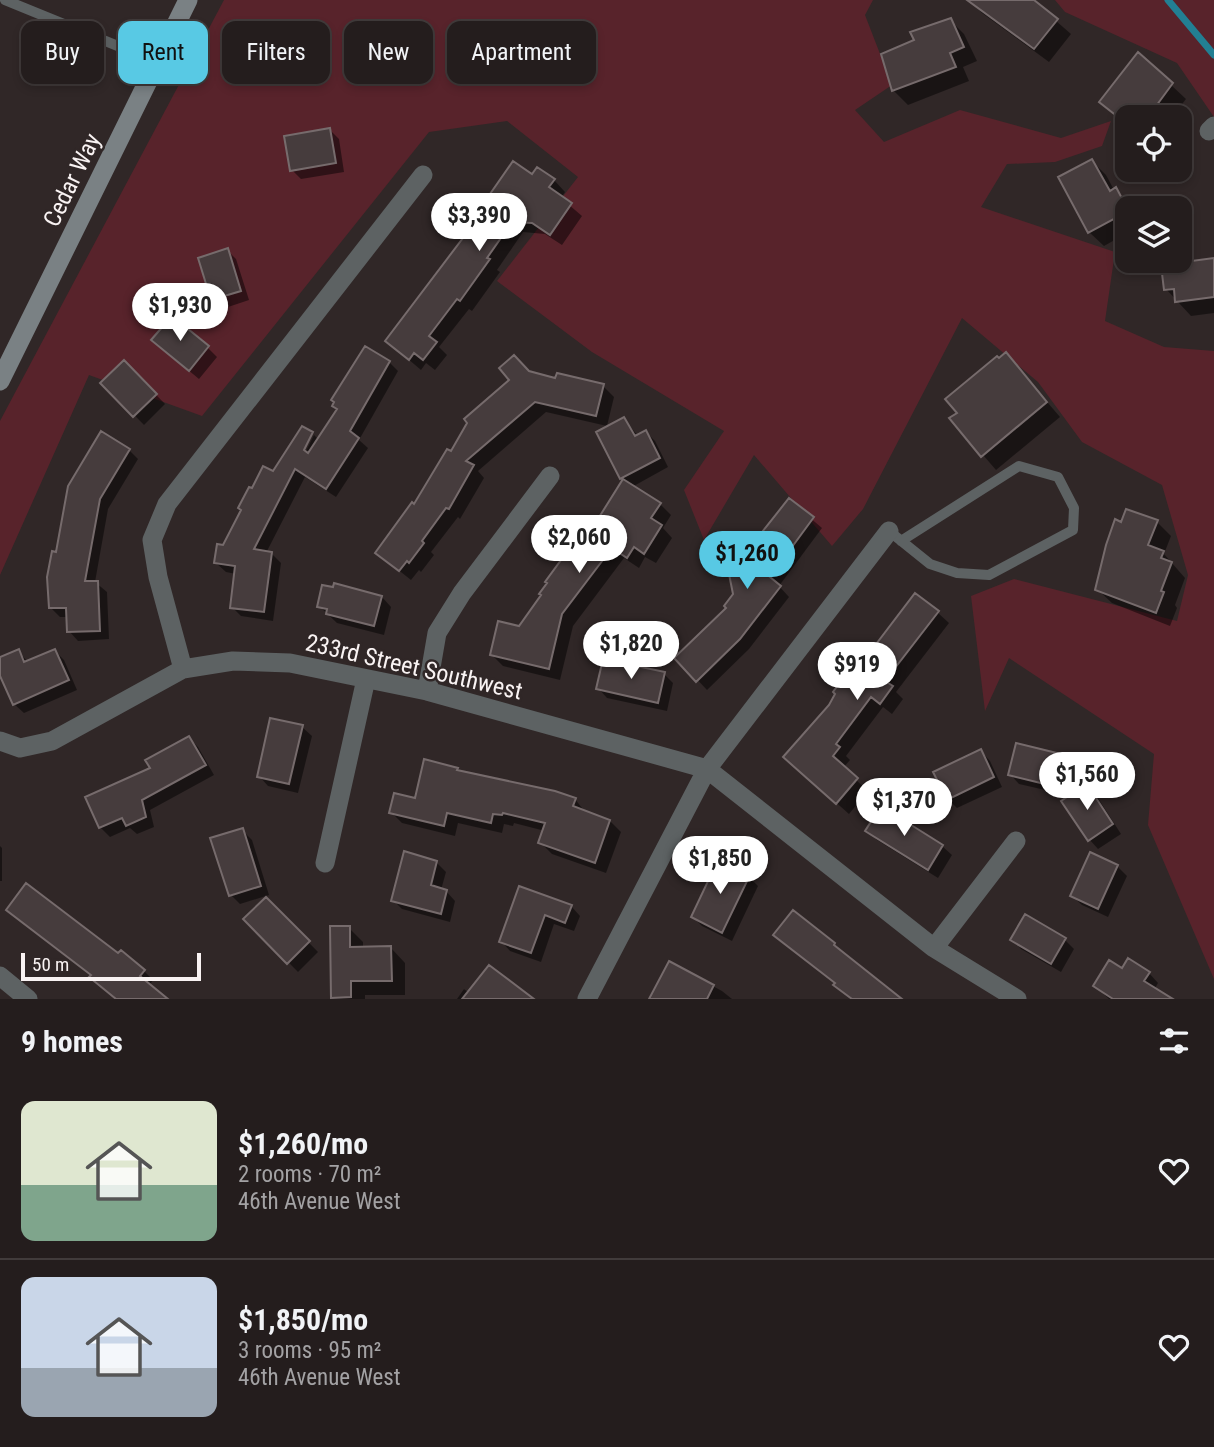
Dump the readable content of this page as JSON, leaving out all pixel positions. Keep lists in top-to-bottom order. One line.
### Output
{"streets":{"main road":["Cedar Way"],"street":["233rd Street Southwest"]},"scale_bar":"50 m","page":{"chip":["Buy","Rent","Filters","New","Apartment"],"price":["$3,390","$1,930","$2,060","$1,260","$1,820","$919","$1,560","$1,370","$1,850"],"scale":"50 m","heading":"9 homes","list":[{"name":"$1,260/mo","note":"2 rooms · 70 m² · 46th Avenue West"},{"name":"$1,850/mo","note":"3 rooms · 95 m² · 46th Avenue West"}]}}
